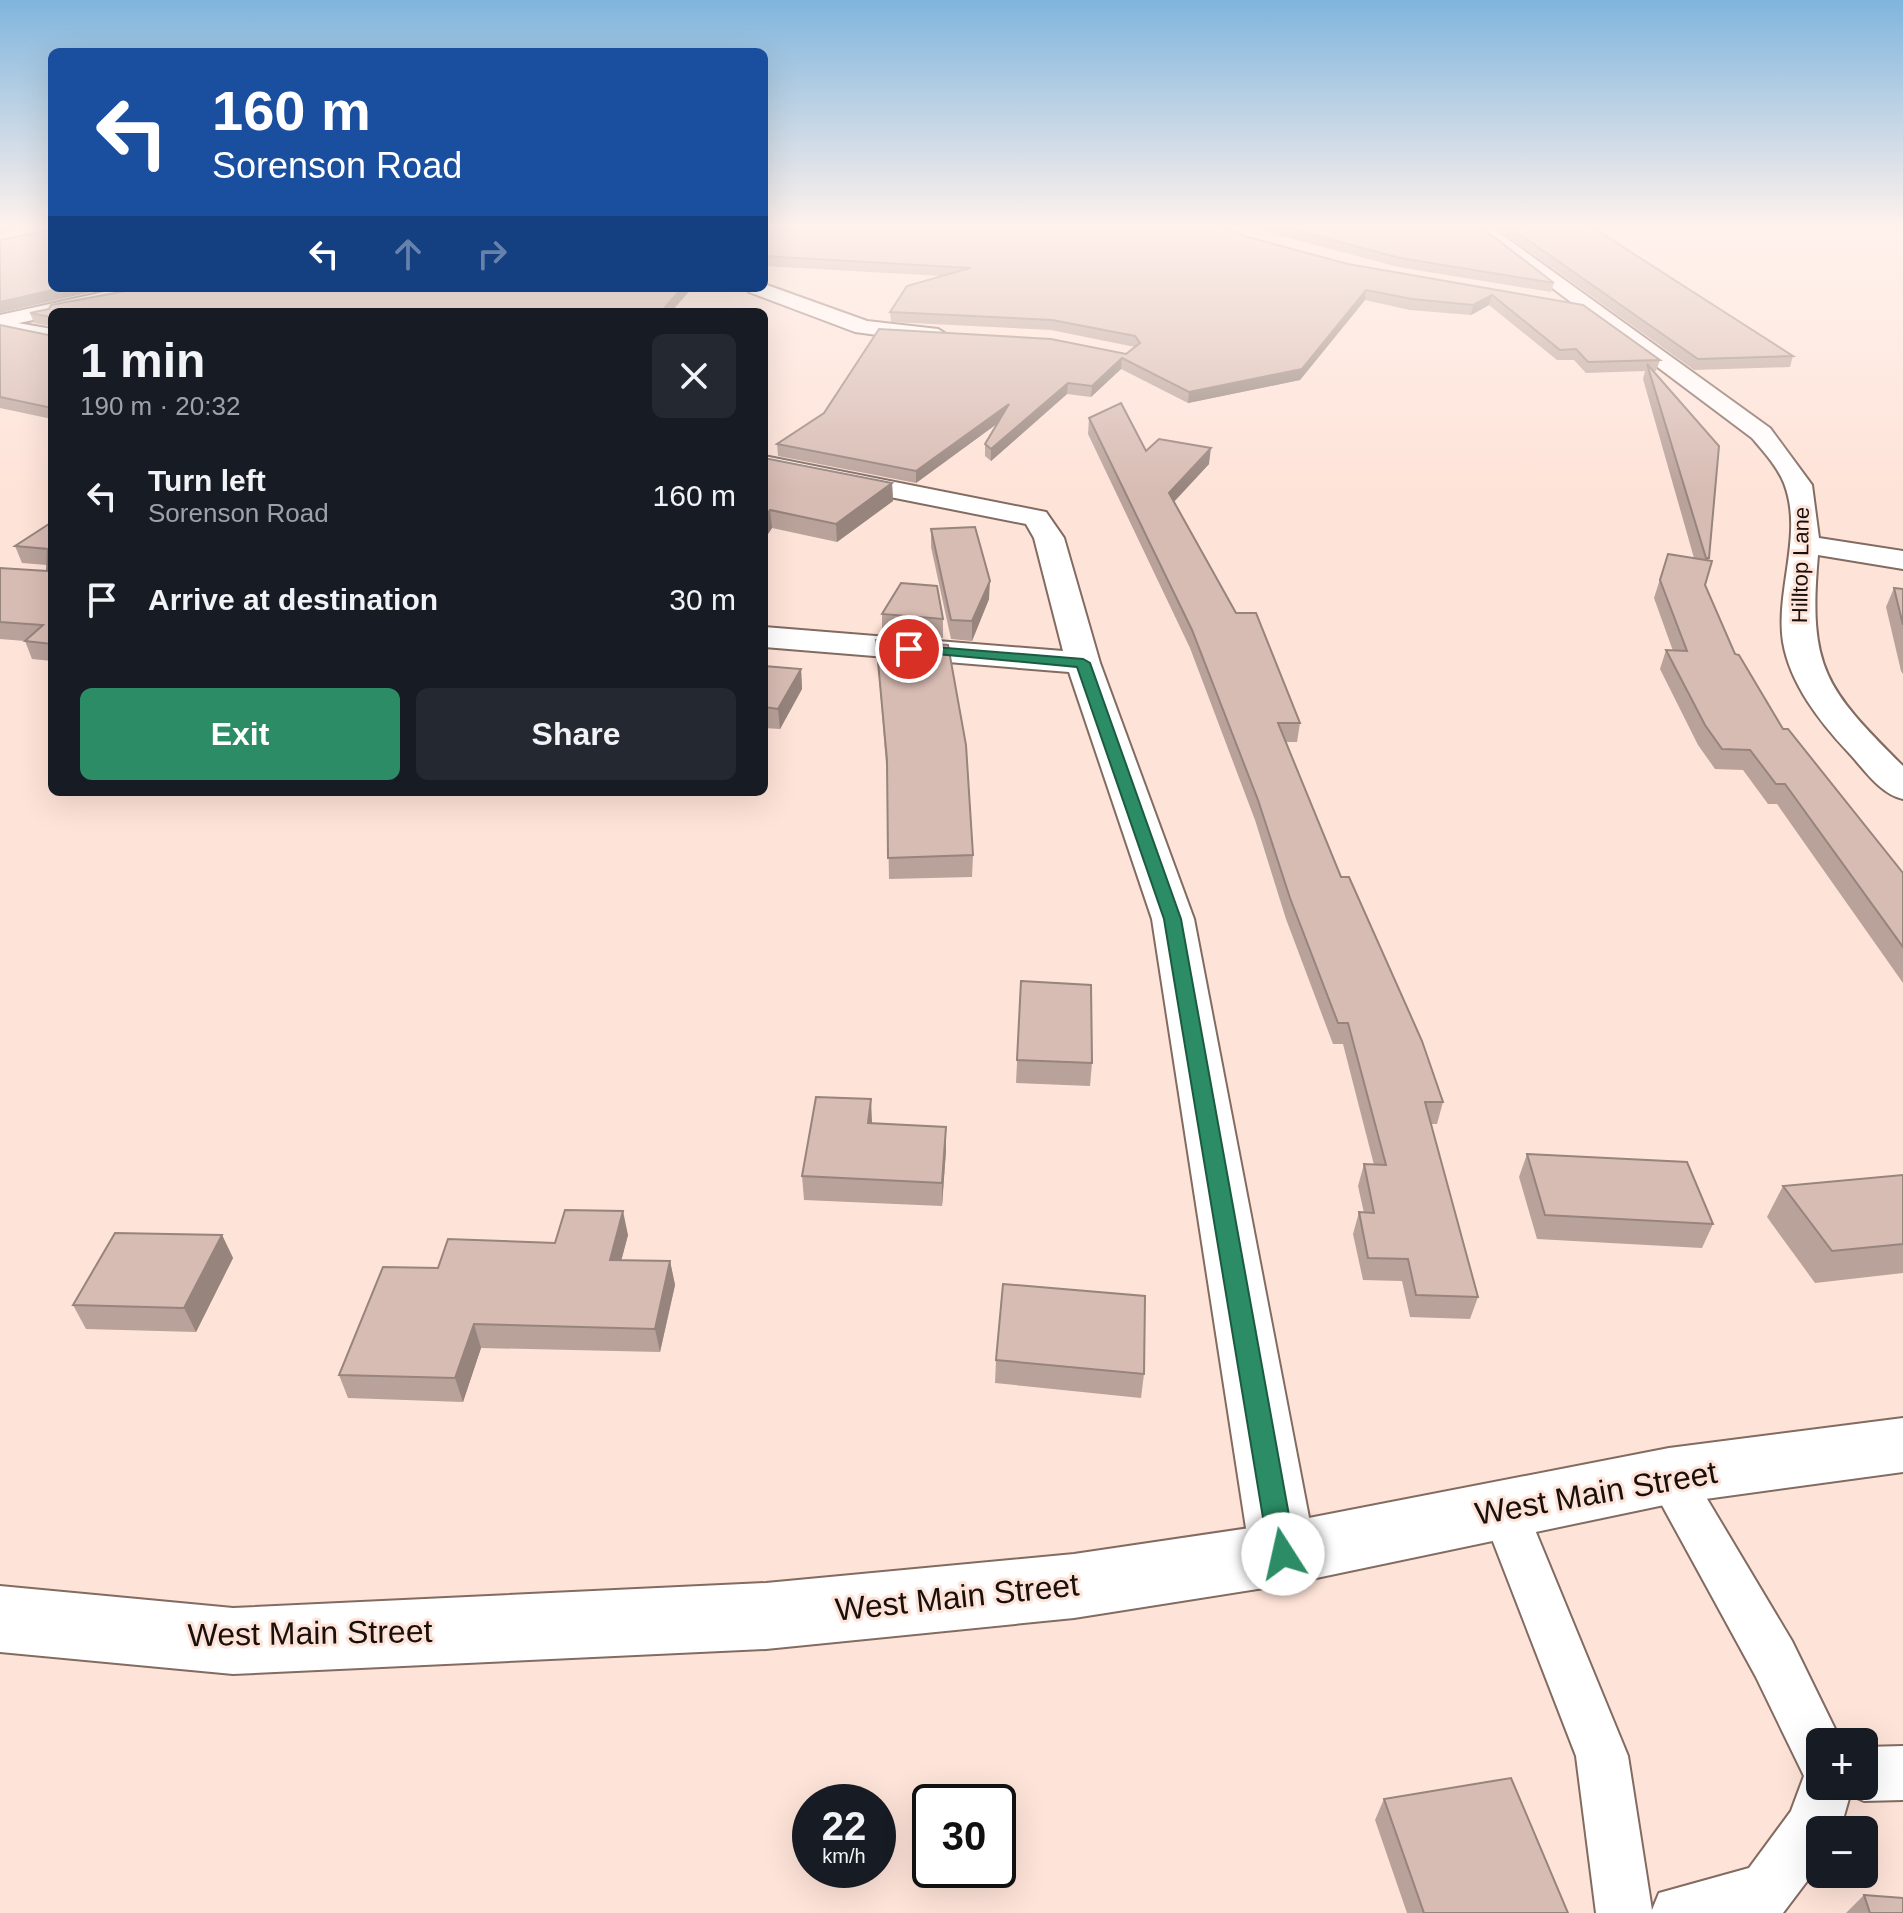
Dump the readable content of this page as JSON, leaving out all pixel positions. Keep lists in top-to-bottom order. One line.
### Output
{"streets":{"street":["Hilltop Lane","West Main Street"]},"page":{"turn":["160 m","Sorenson Road"],"heading":["1 min","190 m · 20:32"],"list":[{"name":"Turn left","note":"Sorenson Road","value":"160 m"},{"name":"Arrive at destination","value":"30 m"}],"buttons":["Exit","Share"],"map_buttons":["+","−"],"speed":"22 km/h","limit":"30"}}
